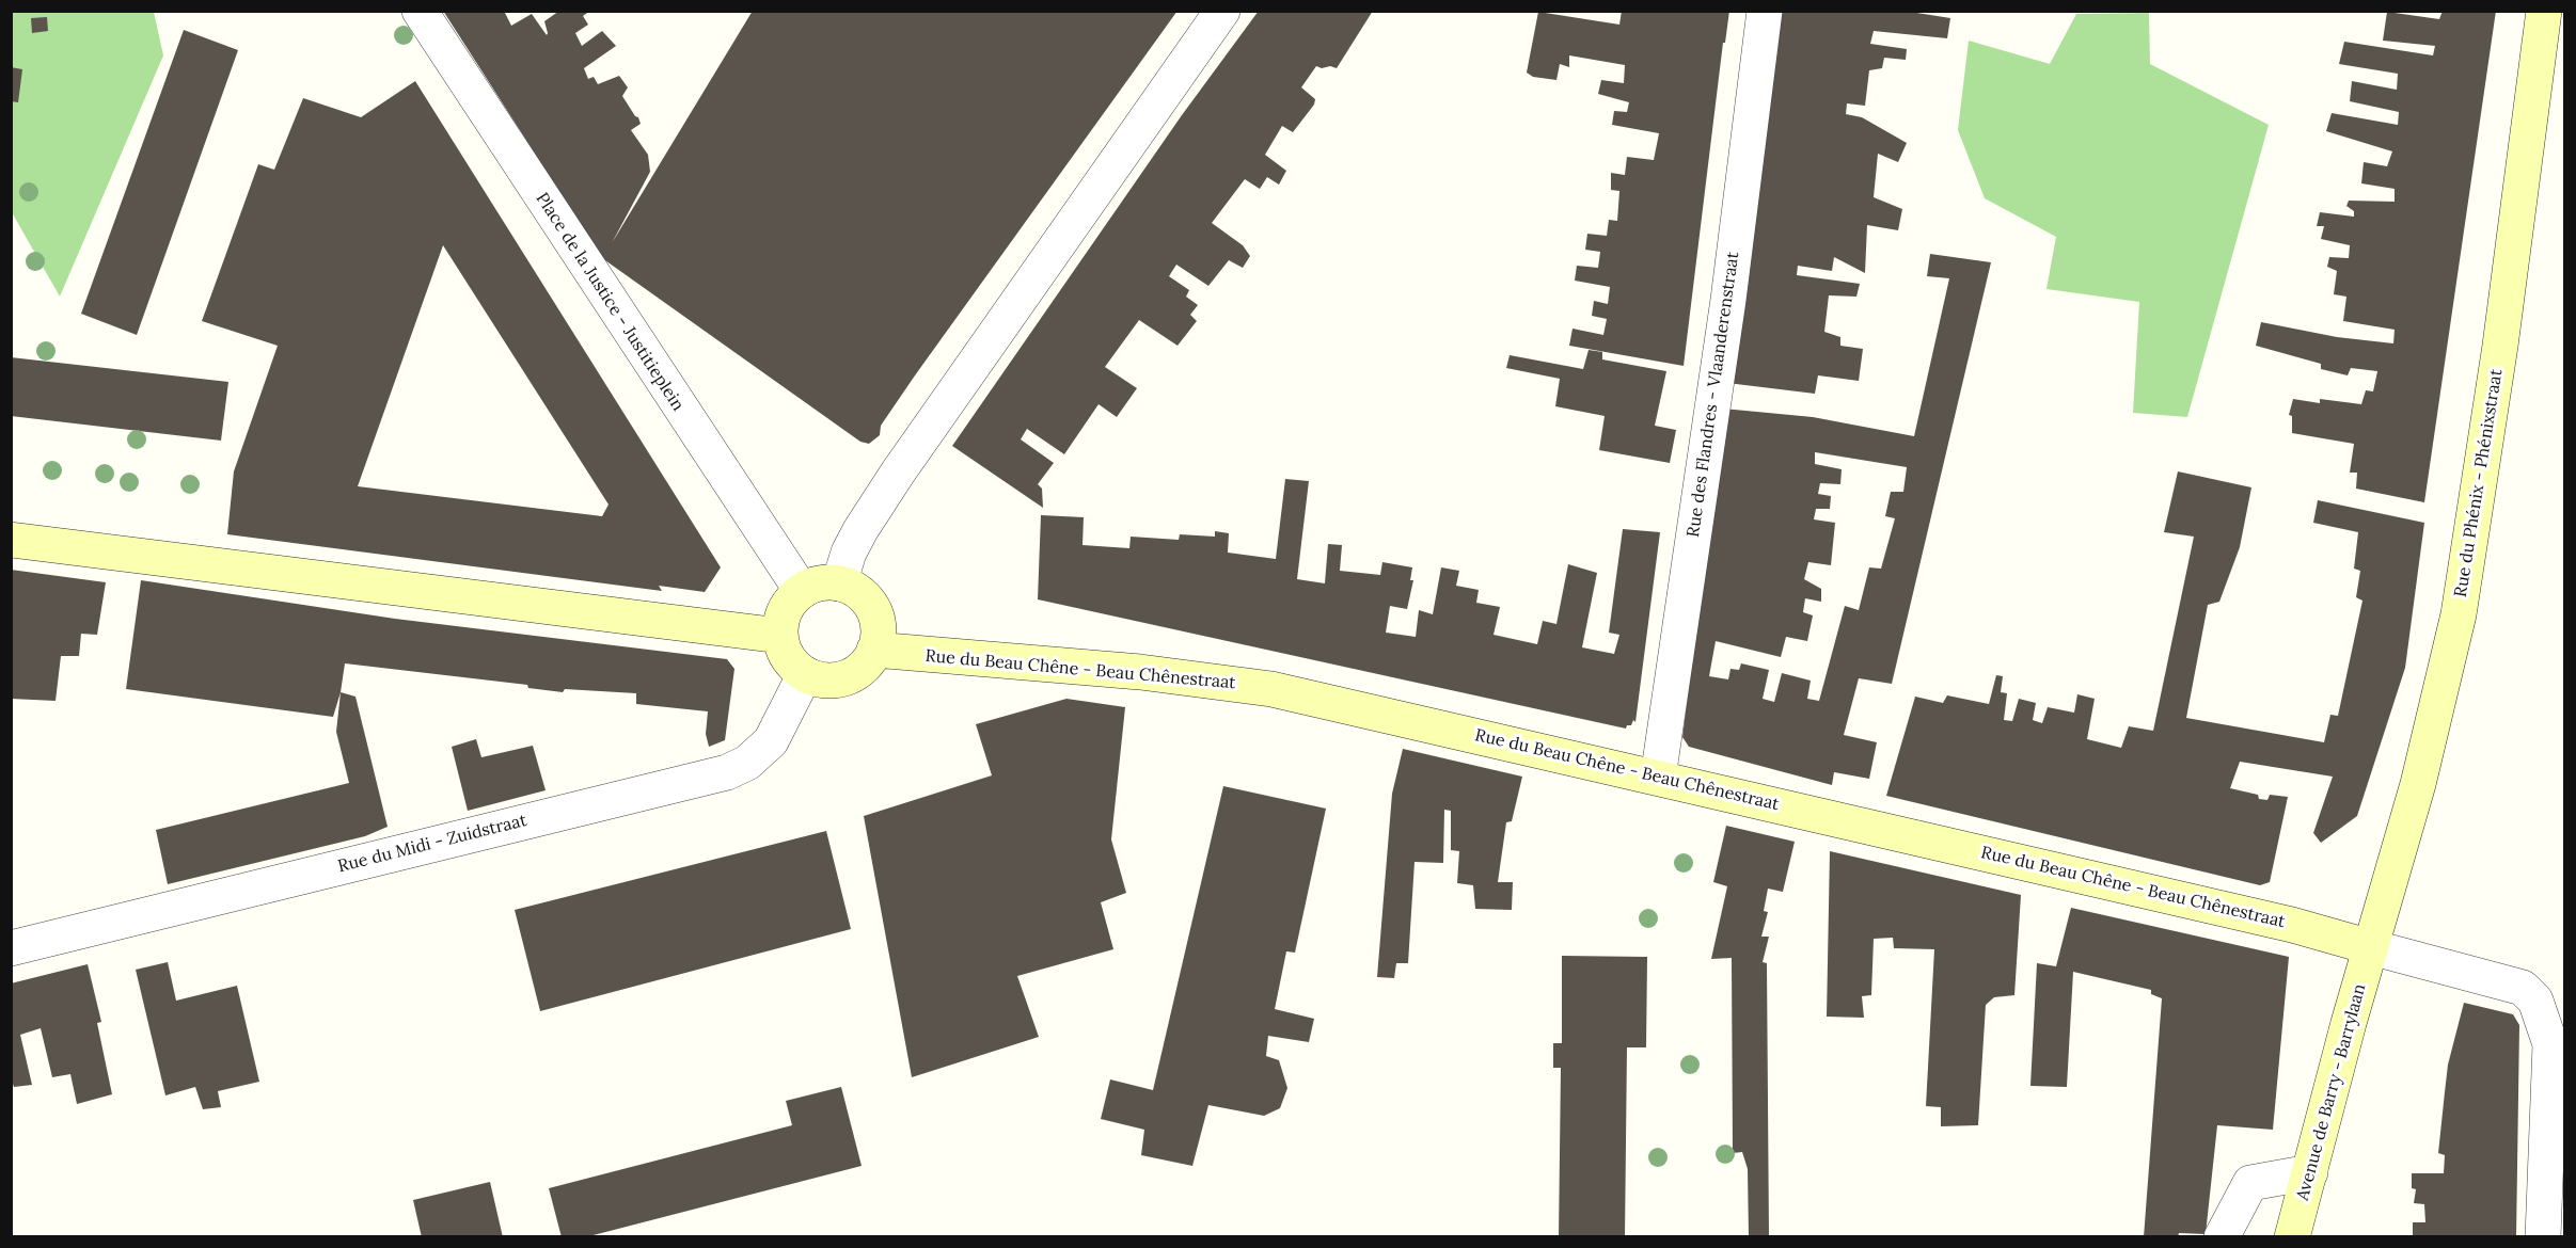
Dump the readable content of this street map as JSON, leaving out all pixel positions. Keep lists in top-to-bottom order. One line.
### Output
{"streets":{"street":["Place de la Justice - Justitieplein","Rue des Flandres - Vlaanderenstraat","Rue du Phénix - Phénixstraat","Rue du Beau Chêne - Beau Chênestraat","Rue du Midi - Zuidstraat","Avenue de Barry - Barrylaan"]},"crossings":[["Place de la Justice - Justitieplein","Rue du Beau Chêne - Beau Chênestraat"],["Place de la Justice - Justitieplein","Rue du Midi - Zuidstraat"],["Rue des Flandres - Vlaanderenstraat","Rue du Beau Chêne - Beau Chênestraat"],["Rue du Phénix - Phénixstraat","Rue du Beau Chêne - Beau Chênestraat"],["Rue du Phénix - Phénixstraat","Avenue de Barry - Barrylaan"],["Rue du Beau Chêne - Beau Chênestraat","Rue du Midi - Zuidstraat"],["Rue du Beau Chêne - Beau Chênestraat","Avenue de Barry - Barrylaan"]]}
